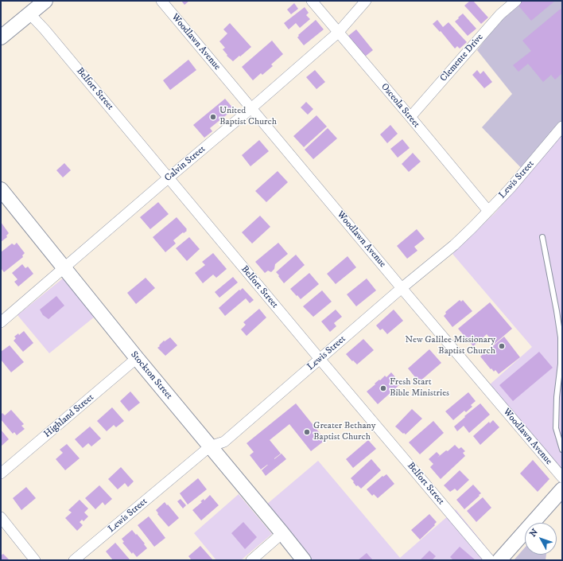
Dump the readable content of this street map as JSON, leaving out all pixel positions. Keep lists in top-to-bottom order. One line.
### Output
{"streets":{"main road":["Stockton Street"],"street":["Woodlawn Avenue","Clemente Drive","Belfort Street","Osceola Street","Calvin Street","Lewis Street","Highland Street"]},"crossings":[["Woodlawn Avenue","Calvin Street"],["Woodlawn Avenue","Lewis Street"],["Clemente Drive","Osceola Street"],["Belfort Street","Calvin Street"],["Belfort Street","Lewis Street"],["Osceola Street","Calvin Street"],["Osceola Street","Lewis Street"],["Calvin Street","Stockton Street"],["Lewis Street","Stockton Street"],["Stockton Street","Highland Street"]],"places":["United Baptist Church","New Galilee Missionary Baptist Church","Fresh Start Bible Ministries","Greater Bethany Baptist Church"],"north":"top left"}
